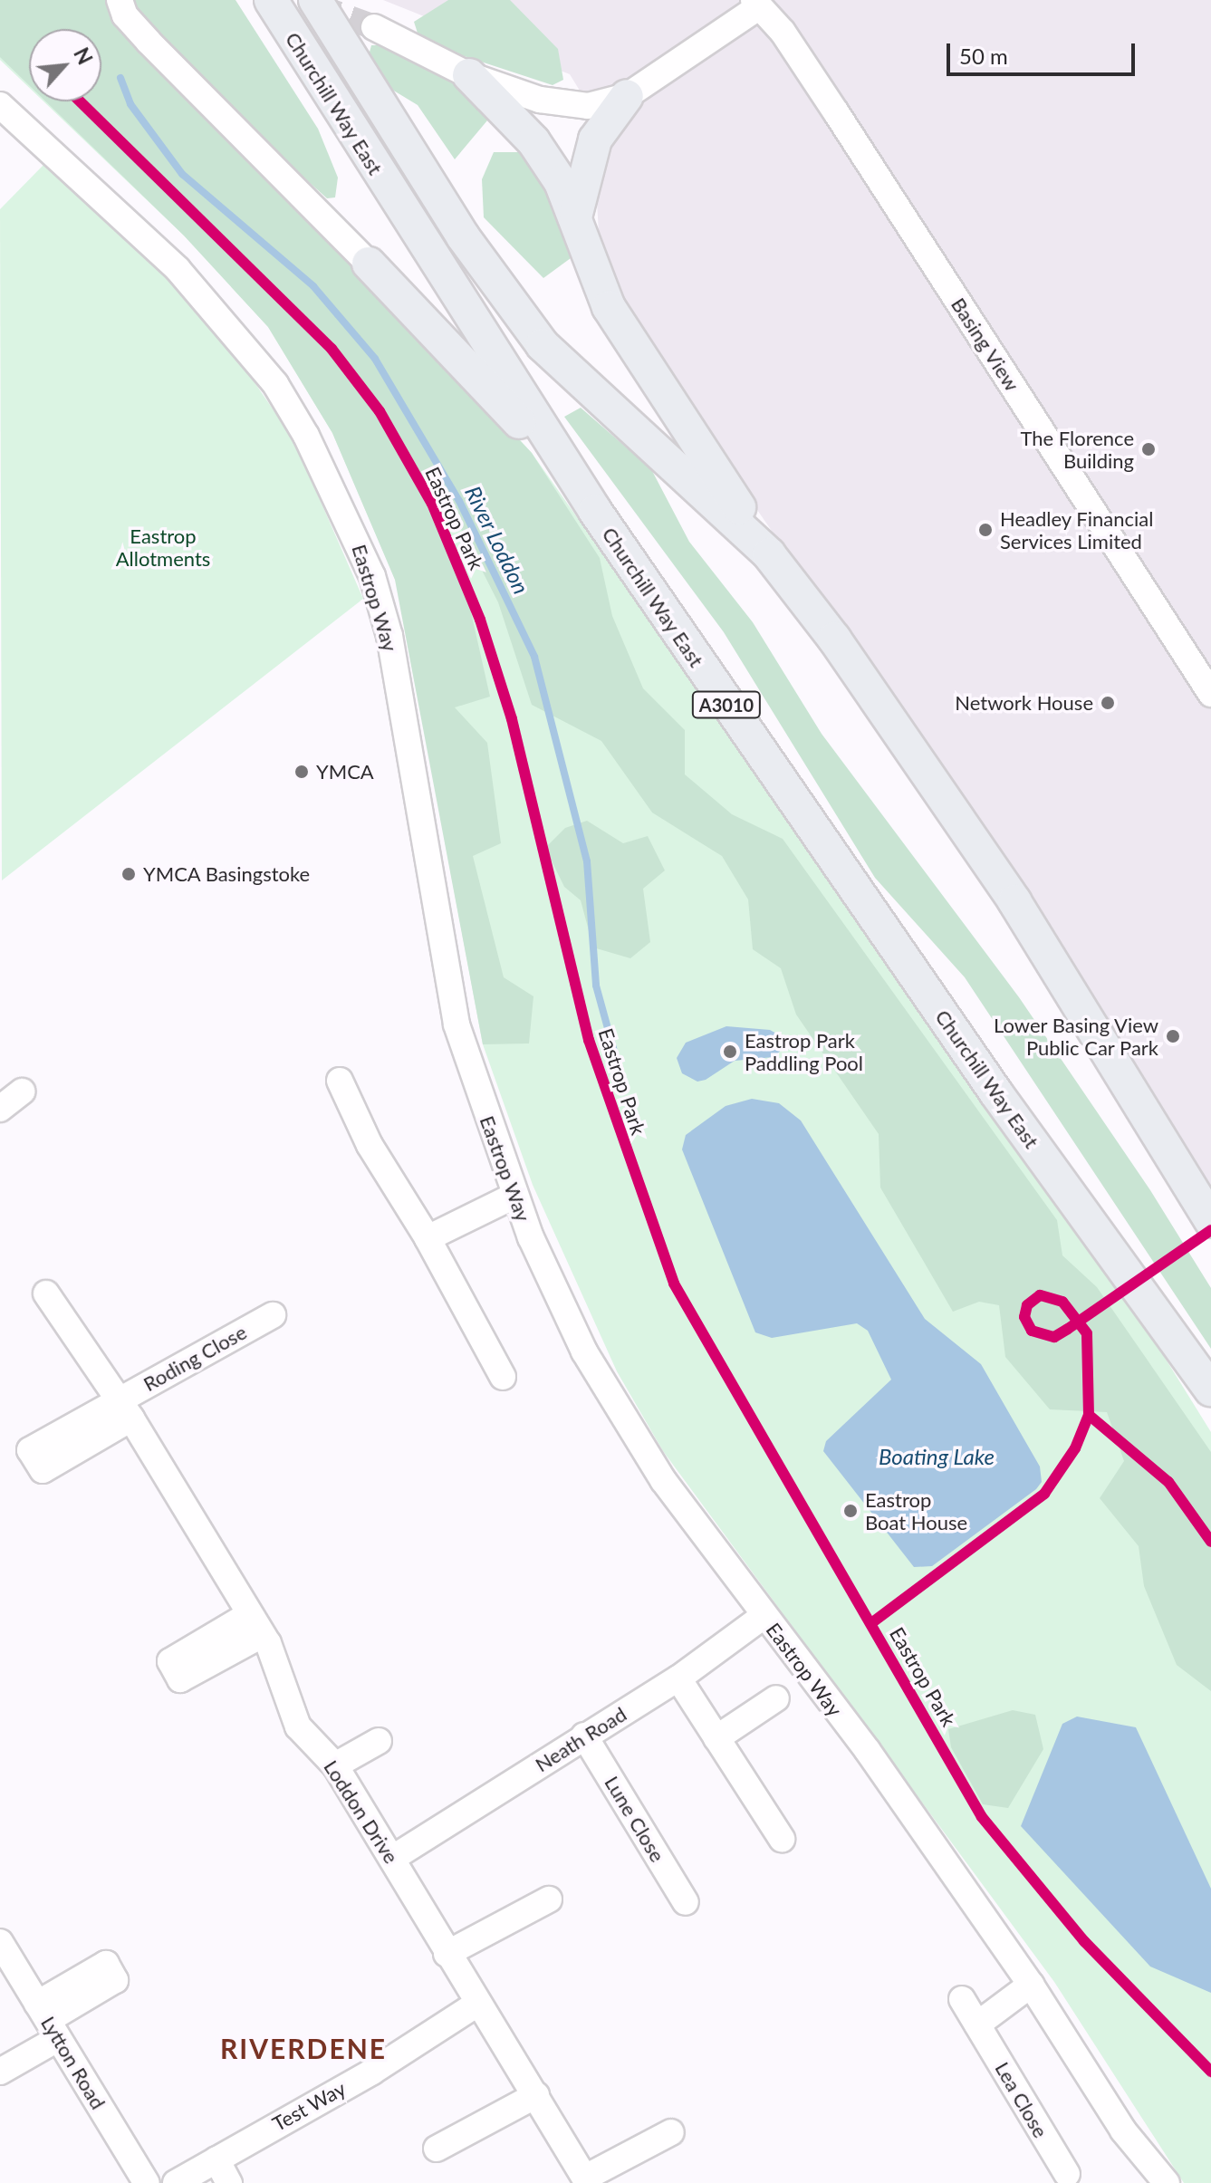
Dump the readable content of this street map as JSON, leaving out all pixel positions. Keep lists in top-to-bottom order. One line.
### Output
{"streets":{"main road":["Churchill Way East","A3010"],"street":["Basing View","Eastrop Way","Roding Close","Neath Road","Loddon Drive","Lune Close","Lytton Road","Lea Close","Test Way"],"cycle path":["Eastrop Park"]},"crossings":[["Eastrop Way","Neath Road"],["Roding Close","Loddon Drive"],["Neath Road","Loddon Drive"],["Neath Road","Lune Close"],["Loddon Drive","Test Way"]],"districts":["RIVERDENE"],"water":["River Loddon","Boating Lake"],"parks":["Eastrop Allotments"],"places":["The Florence Building","Headley Financial Services Limited","Network House","YMCA","YMCA Basingstoke","Lower Basing View Public Car Park","Eastrop Park Paddling Pool","Eastrop Boat House"],"scale_bar":"50 m","north":"top right"}
